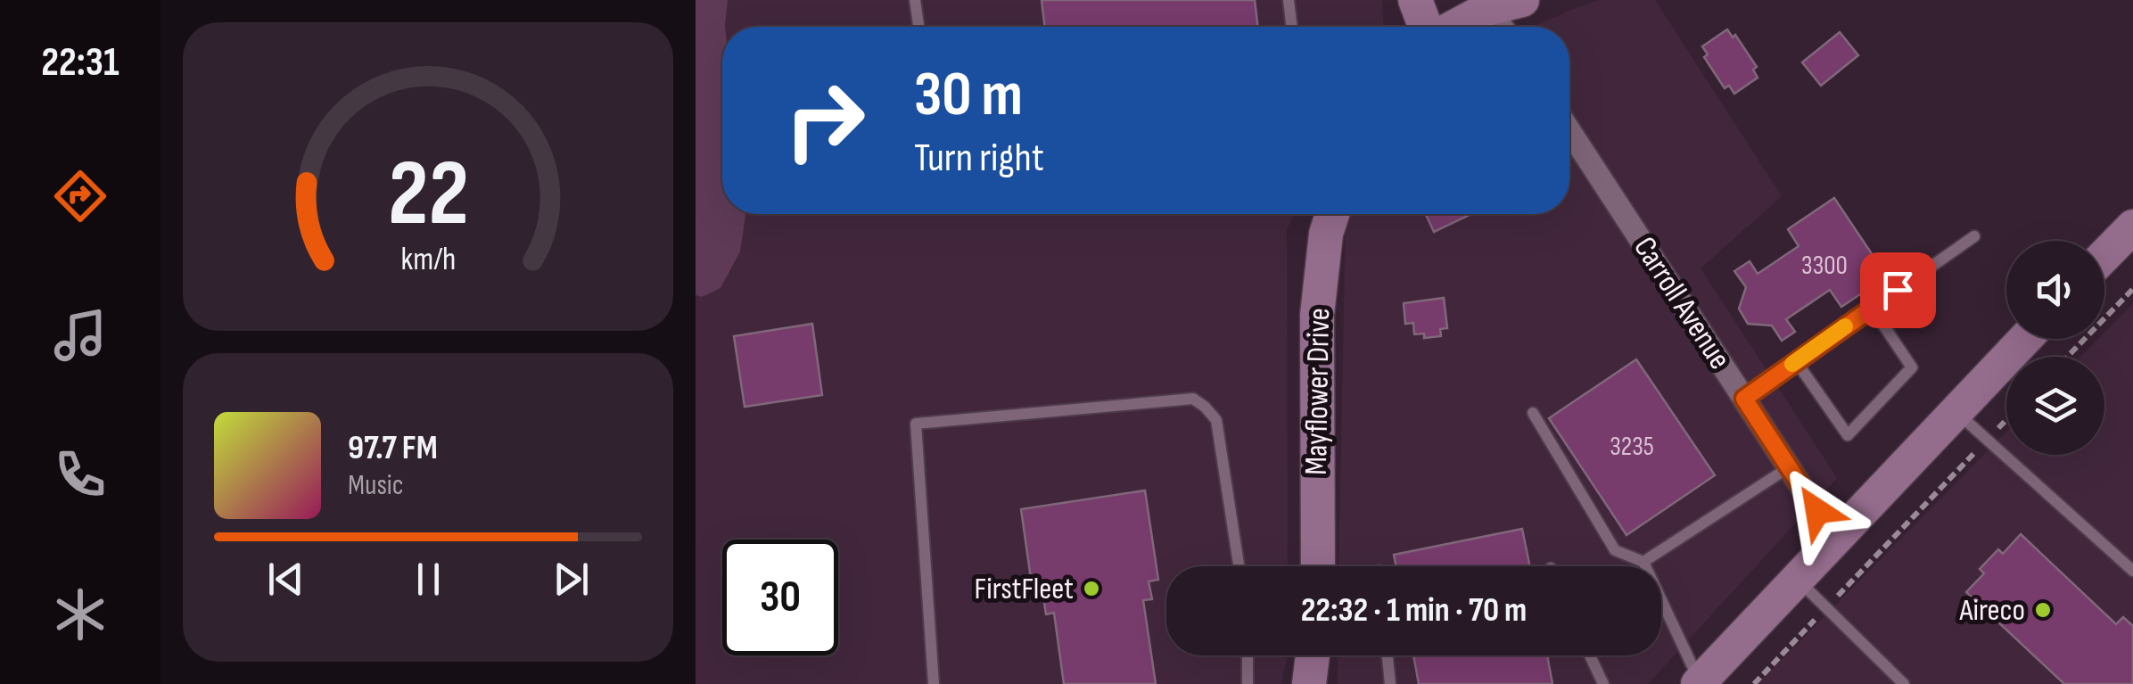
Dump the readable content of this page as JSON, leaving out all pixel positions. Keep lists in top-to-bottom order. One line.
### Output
{"streets":{"main road":["Mayflower Drive"],"street":["Carroll Avenue"]},"places":["FirstFleet","Aireco"],"house_numbers":["3300","3235"],"page":{"tabs":"22:31","turn":["30 m","Turn right"],"song":["97.7 FM","Music"],"limit":"30","trip":"22:32 · 1 min · 70 m","gauge":["22","km/h"]}}
